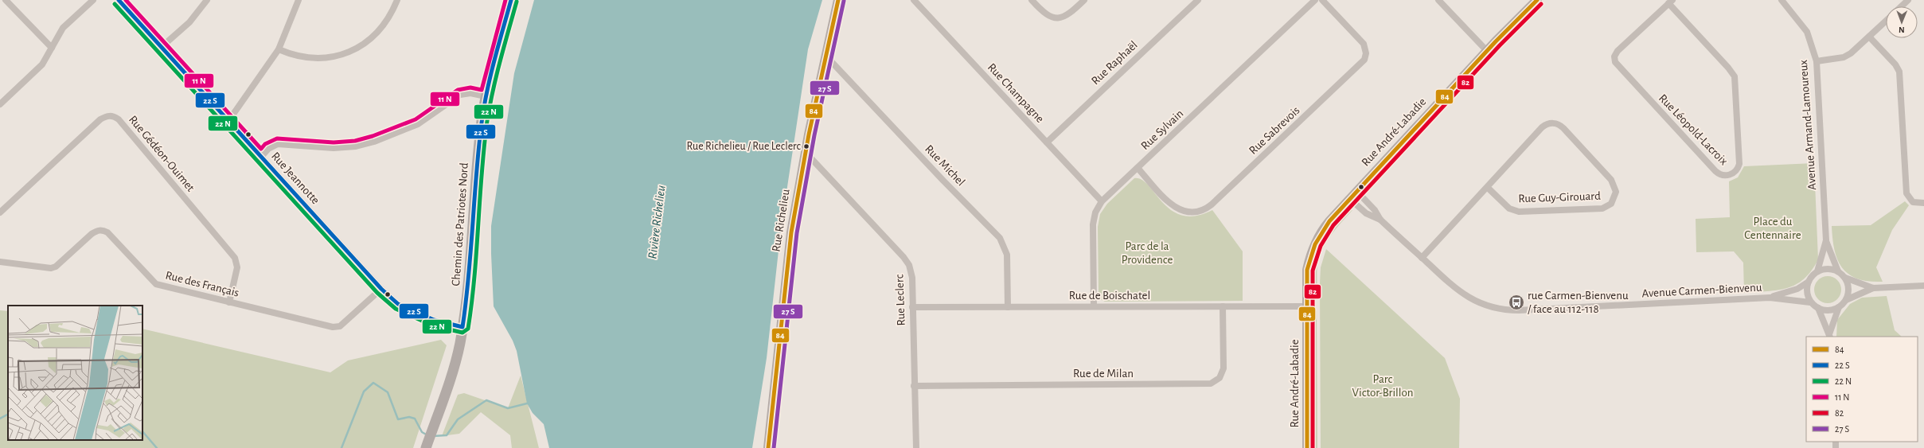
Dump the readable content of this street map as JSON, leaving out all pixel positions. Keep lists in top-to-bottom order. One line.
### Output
{"streets":{"main road":["Chemin des Patriotes Nord"],"street":["Rue Raphaël","Rue Champagne","Avenue Armand-Lamoureux","Rue Sylvain","Rue Léopold-Lacroix","Rue Sabrevois","Rue André-Labadie","Rue Gédéon-Ouimet","Rue Michel","Rue Jeannotte","Rue Guy-Girouard","Rue Richelieu","Rue des Français","Avenue Carmen-Bienvenu","Rue de Boischatel","Rue Leclerc","Rue de Milan"]},"crossings":[["Rue Raphaël","Rue Champagne"],["Rue Champagne","Rue Sylvain"],["Avenue Armand-Lamoureux","Avenue Carmen-Bienvenu"],["Rue Sylvain","Rue Sabrevois"],["Rue Sylvain","Rue de Boischatel"],["Rue André-Labadie","Avenue Carmen-Bienvenu"],["Rue André-Labadie","Rue de Boischatel"],["Rue Gédéon-Ouimet","Rue des Français"],["Rue Michel","Rue Richelieu"],["Rue Michel","Rue de Boischatel"],["Rue Jeannotte","Chemin des Patriotes Nord"],["Rue Jeannotte","Rue des Français"],["Rue Guy-Girouard","Avenue Carmen-Bienvenu"],["Rue Richelieu","Rue Leclerc"],["Rue de Boischatel","Rue Leclerc"],["Rue de Boischatel","Rue de Milan"],["Rue Leclerc","Rue de Milan"]],"water":["Rivière Richelieu"],"parks":["Place du Centennaire","Parc de la Providence","Parc Victor-Brillon"],"places":{"other":["Rue Richelieu / Rue Leclerc"],"bus stop":["rue Carmen-Bienvenu / face au 112-118"]},"lines":["transit line 84","transit line 82"],"legend":["84","22 S","22 N","11 N","82","27 S"],"north":"bottom"}
